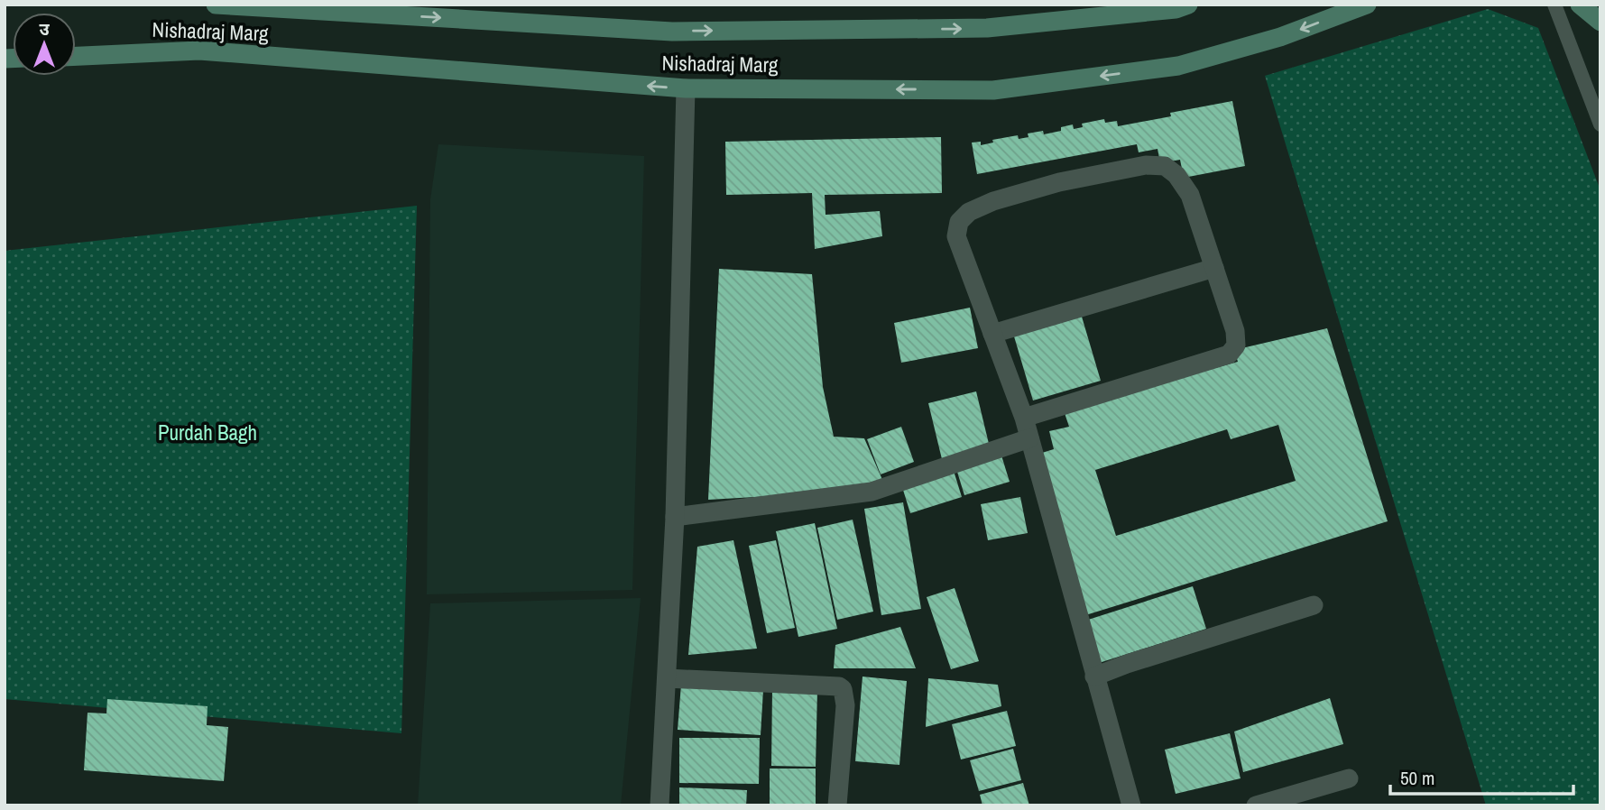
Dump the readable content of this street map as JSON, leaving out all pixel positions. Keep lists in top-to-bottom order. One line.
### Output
{"streets":{"main road":["Nishadraj Marg"]},"parks":["Purdah Bagh"],"scale_bar":"50 m","north":"top"}
